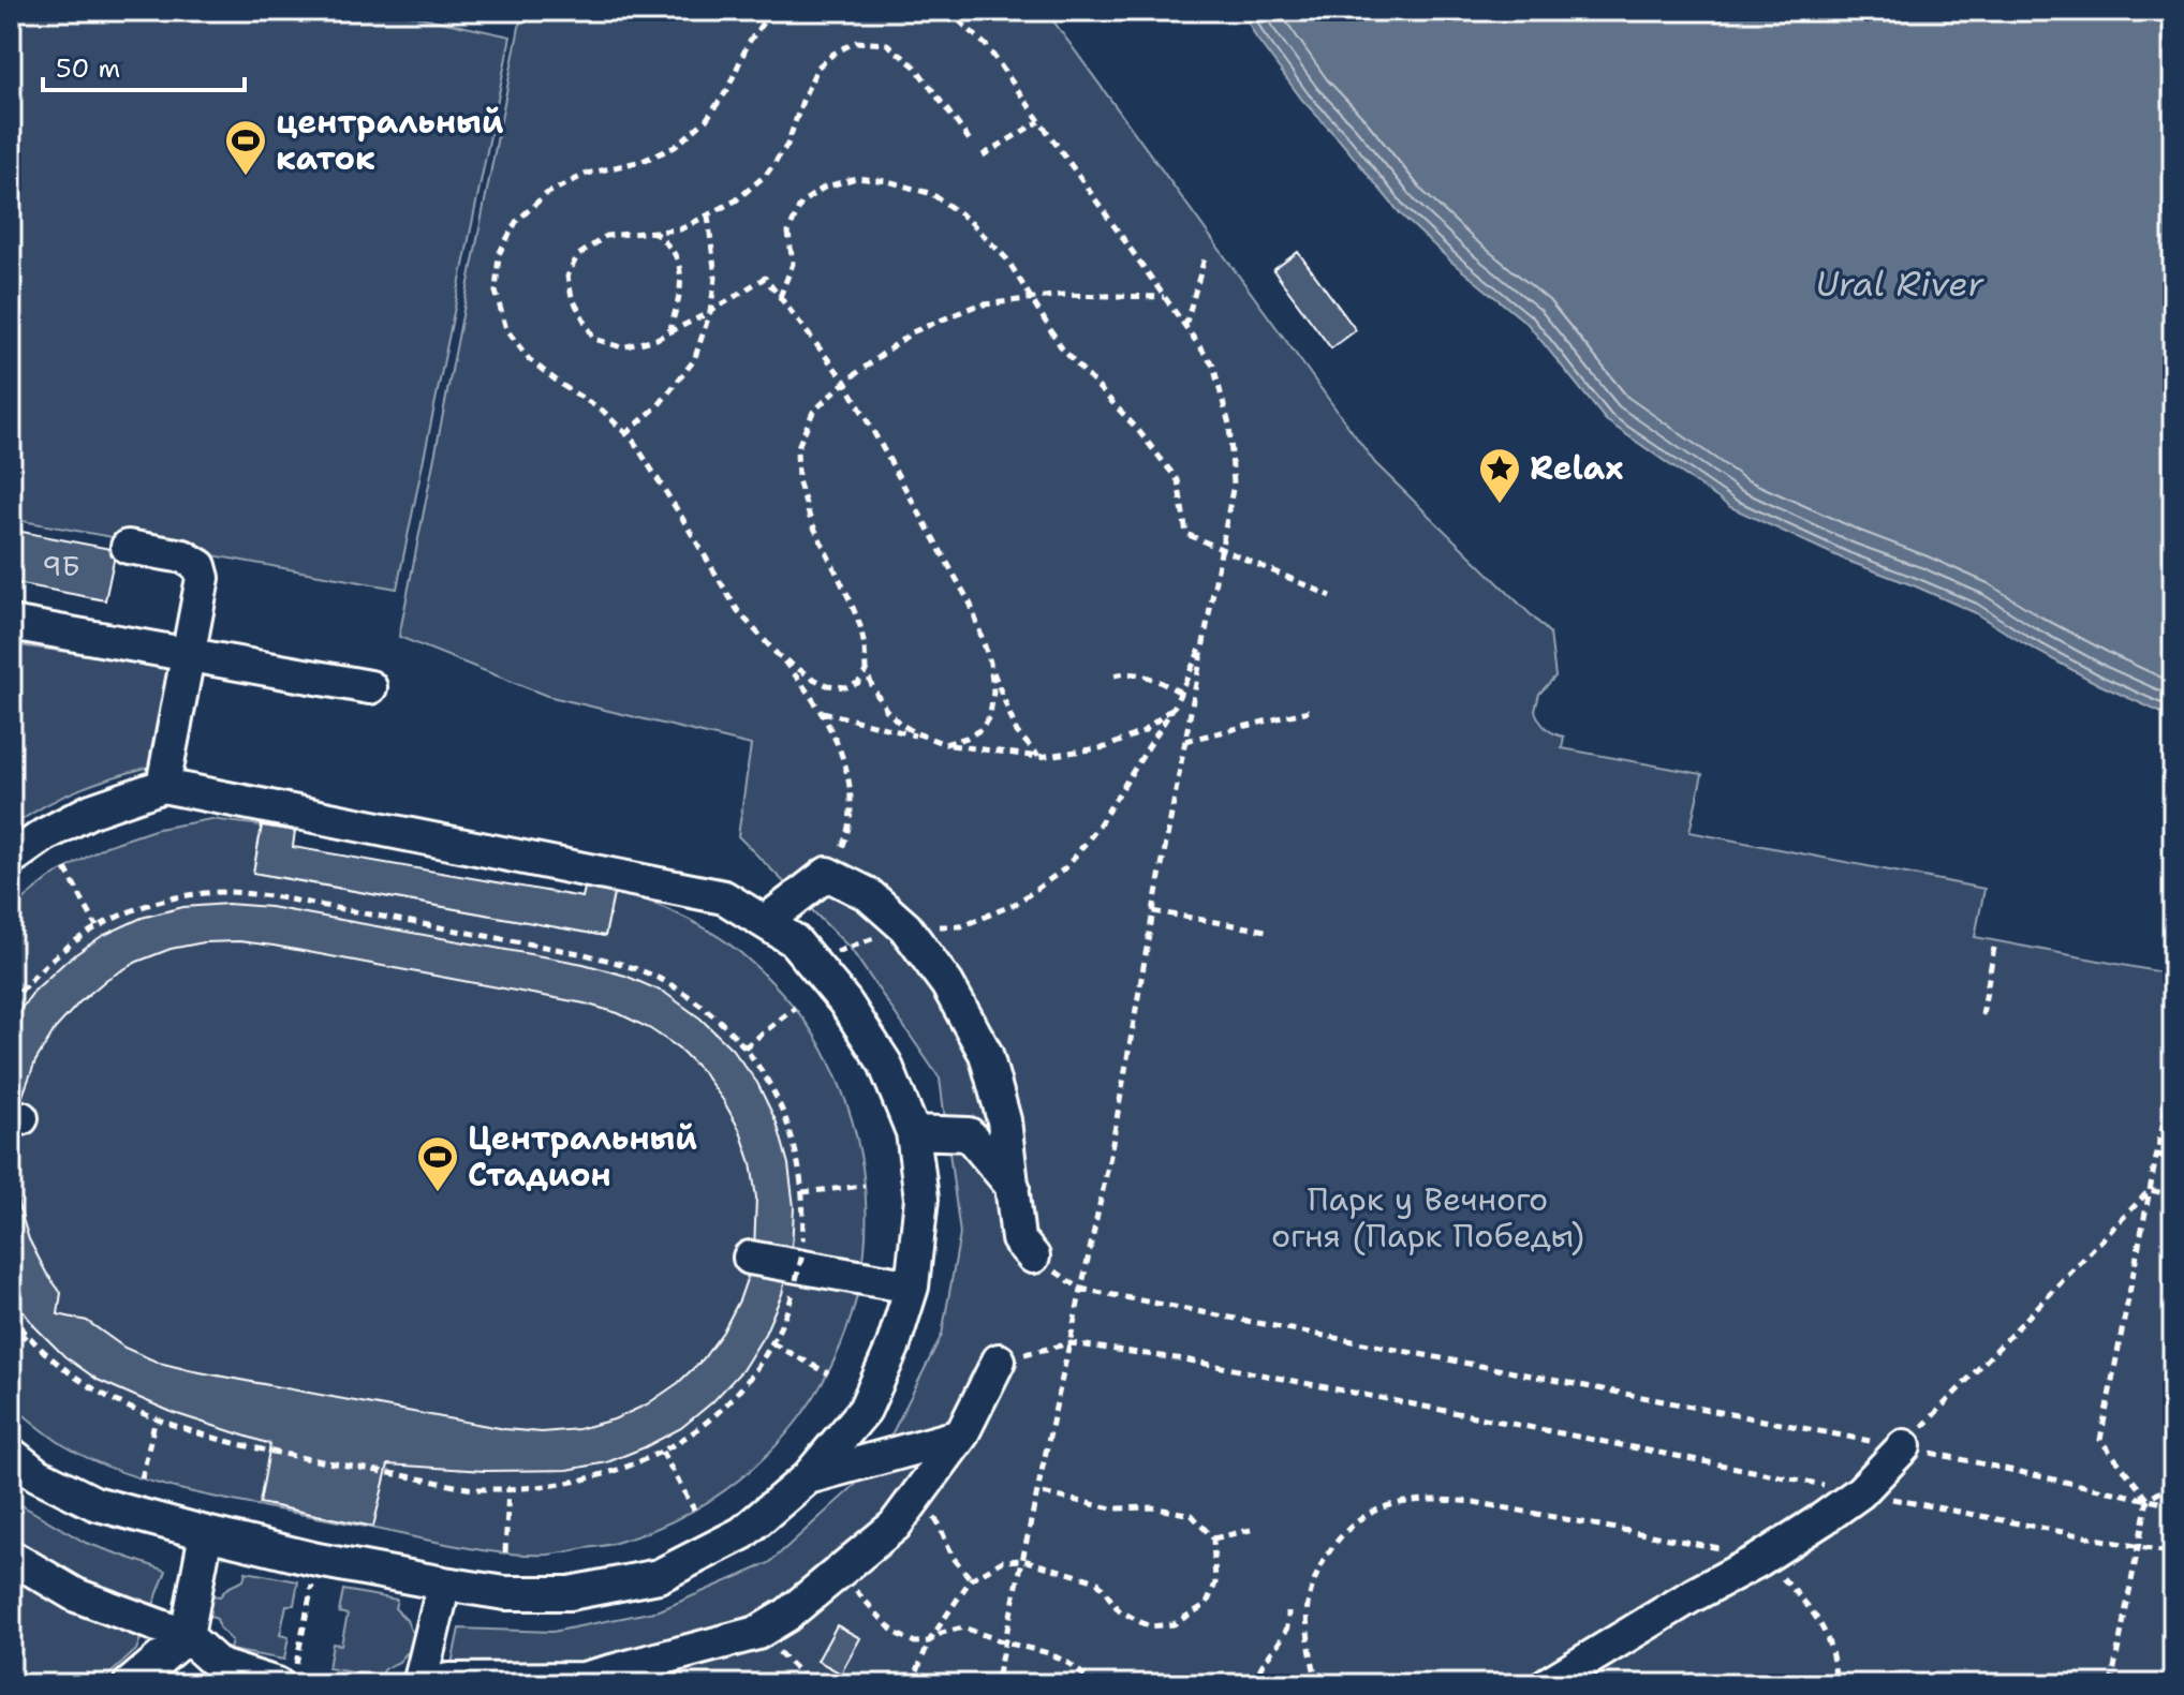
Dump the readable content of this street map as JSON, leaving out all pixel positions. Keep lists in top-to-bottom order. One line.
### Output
{"water":["Ural River"],"parks":["Парк у Вечного огня (Парк Победы)"],"places":{"sports":["центральный каток","Центральный Стадион"],"place":["Relax"]},"house_numbers":["9Б"],"scale_bar":"50 m"}
